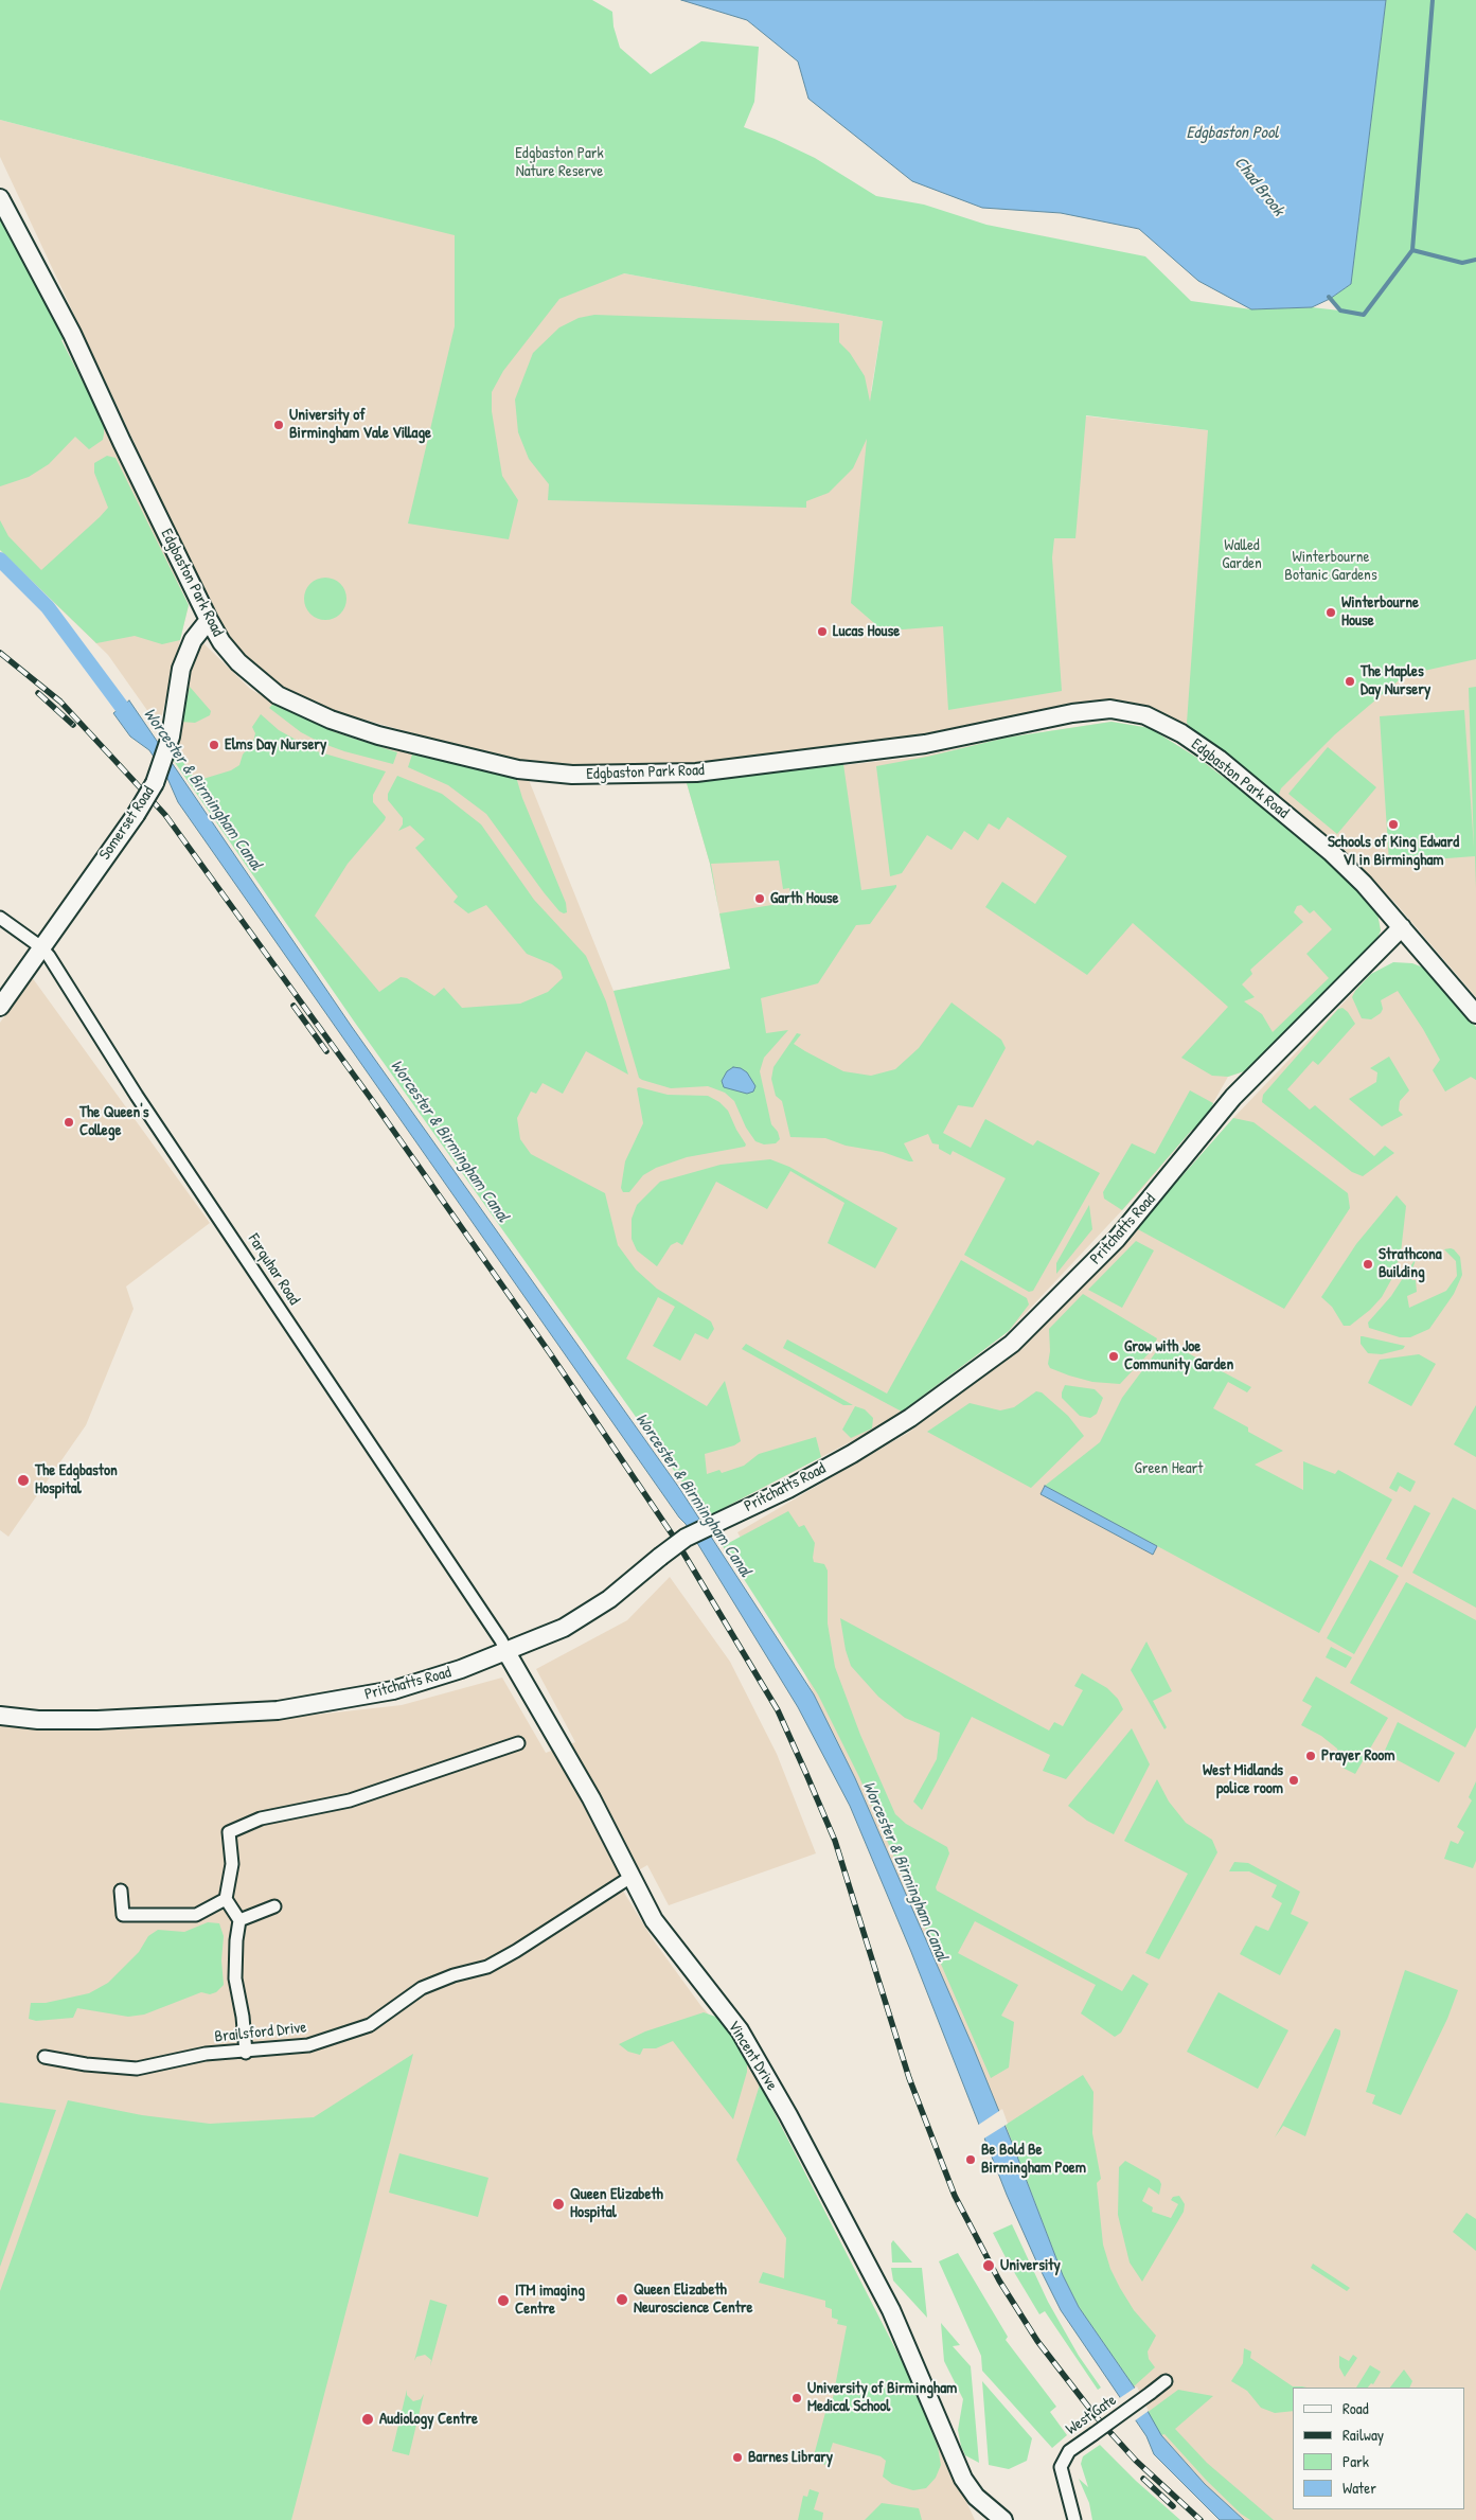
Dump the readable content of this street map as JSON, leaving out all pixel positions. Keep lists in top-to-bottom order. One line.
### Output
{"streets":{"street":["Edgbaston Park Road","Somerset Road","Pritchatts Road","Farquhar Road","Brailsford Drive","Vincent Drive","West Gate"]},"crossings":[["Edgbaston Park Road","Somerset Road"],["Edgbaston Park Road","Pritchatts Road"],["Somerset Road","Farquhar Road"],["Pritchatts Road","Farquhar Road"],["Pritchatts Road","Vincent Drive"],["Farquhar Road","Vincent Drive"],["Brailsford Drive","Vincent Drive"]],"water":["Edgbaston Pool","Chad Brook","Worcester & Birmingham Canal"],"parks":["Edgbaston Park Nature Reserve","Walled Garden","Winterbourne Botanic Gardens","Green Heart"],"places":["University of Birmingham Vale Village","Winterbourne House","Lucas House","The Maples Day Nursery","Elms Day Nursery","Schools of King Edward VI in Birmingham","Garth House","The Queen's College","Strathcona Building","Grow with Joe Community Garden","The Edgbaston Hospital","Prayer Room","West Midlands police room","Be Bold Be Birmingham Poem","Queen Elizabeth Hospital","University","Queen Elizabeth Neuroscience Centre","ITM imaging Centre","University of Birmingham Medical School","Audiology Centre","Barnes Library"],"legend":["Road","Railway","Park","Water"]}
